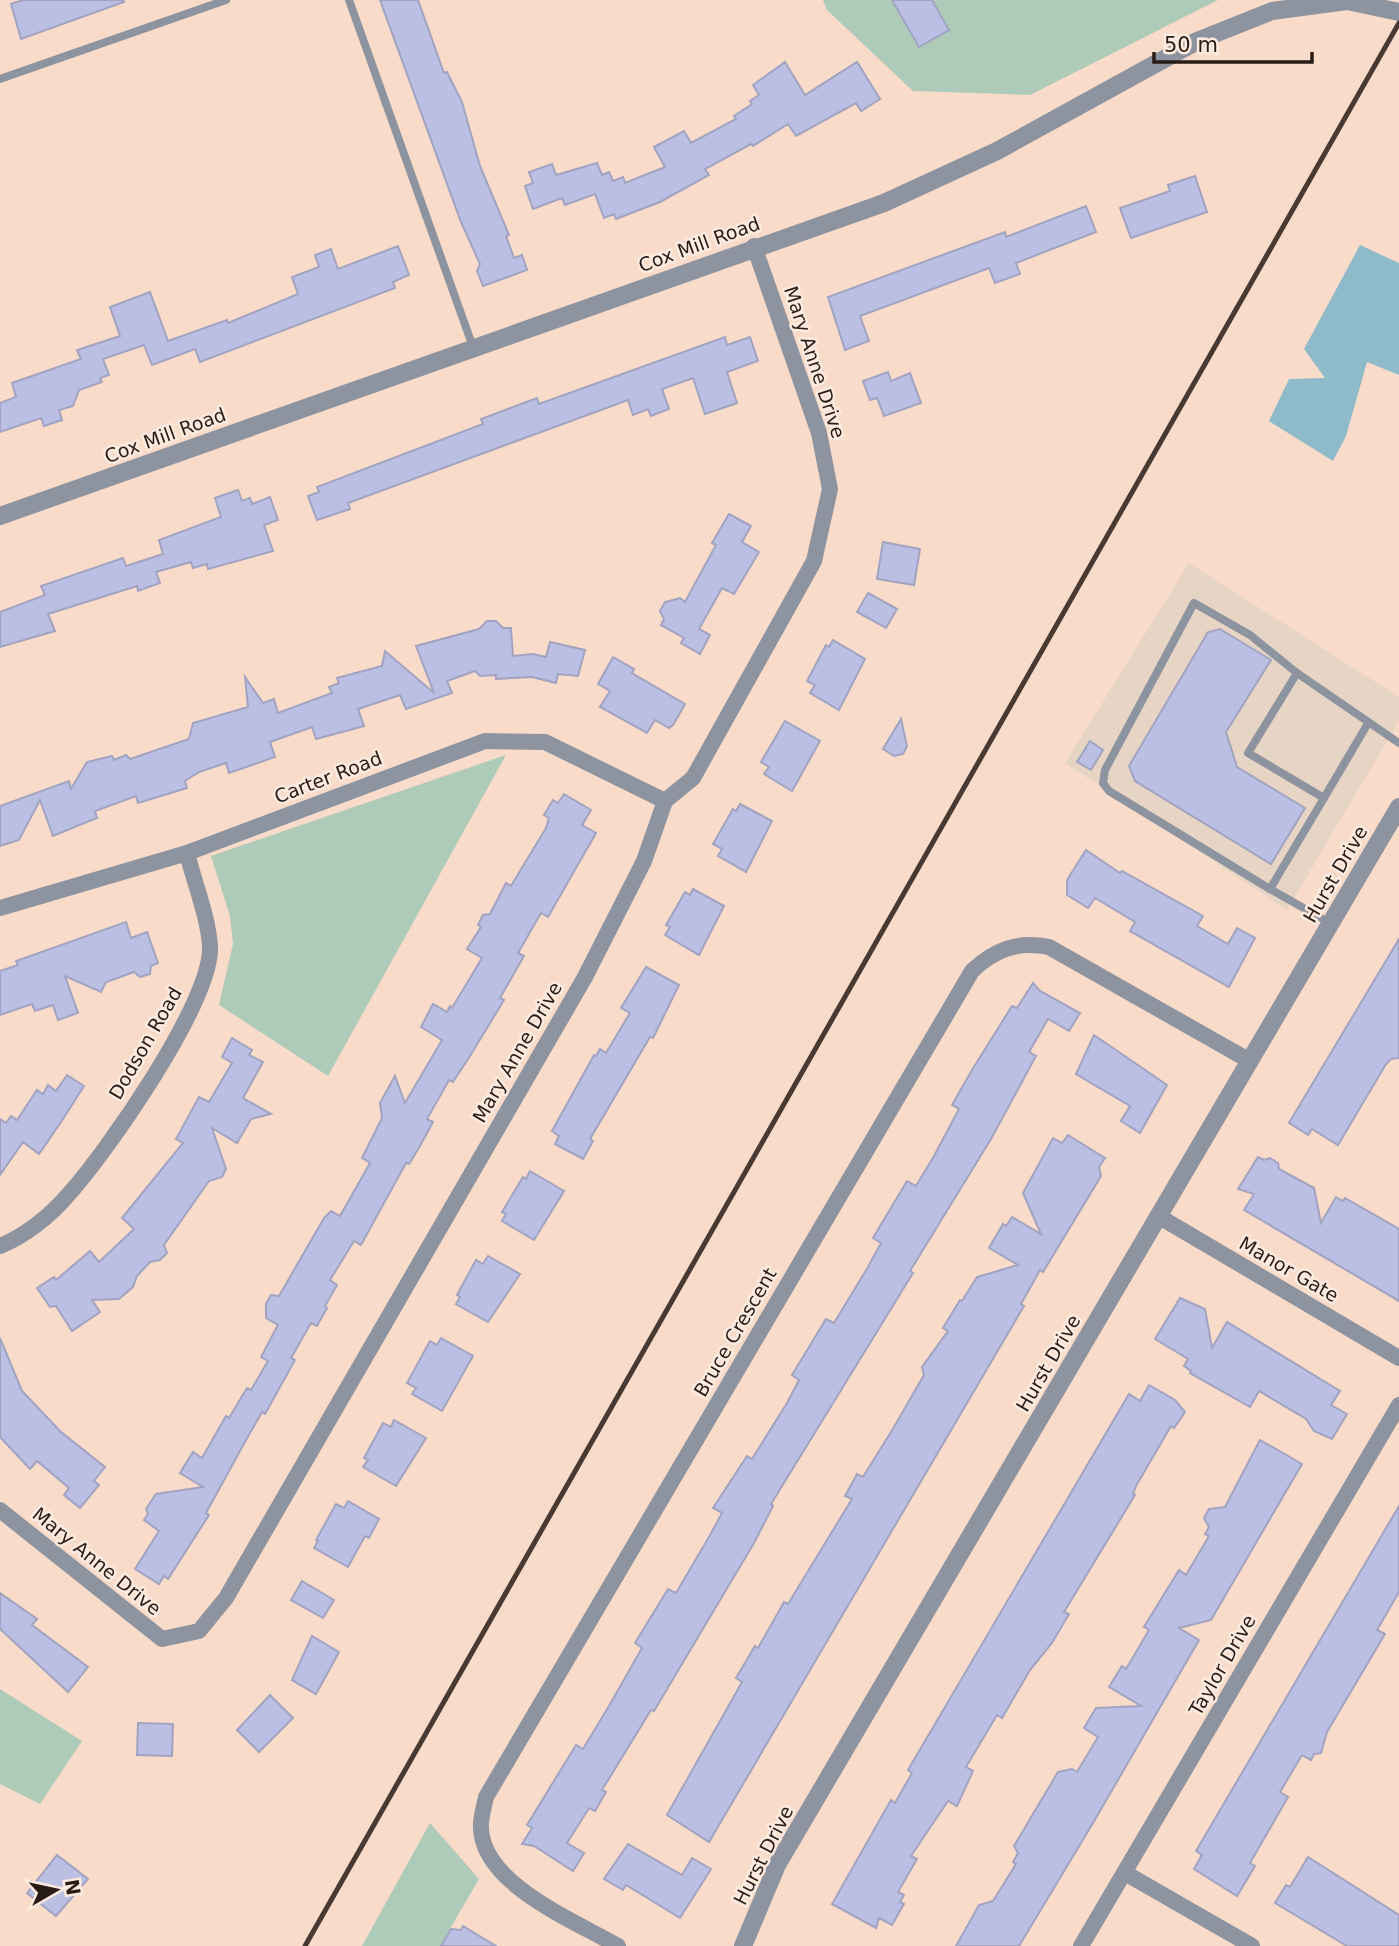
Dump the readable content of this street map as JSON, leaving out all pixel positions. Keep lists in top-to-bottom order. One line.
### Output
{"streets":{"street":["Cox Mill Road","Mary Anne Drive","Carter Road","Hurst Drive","Dodson Road","Manor Gate","Bruce Crescent","Taylor Drive"]},"crossings":[["Cox Mill Road","Mary Anne Drive"],["Mary Anne Drive","Carter Road"],["Carter Road","Dodson Road"],["Hurst Drive","Manor Gate"],["Hurst Drive","Bruce Crescent"]],"scale_bar":"50 m","north":"right"}
